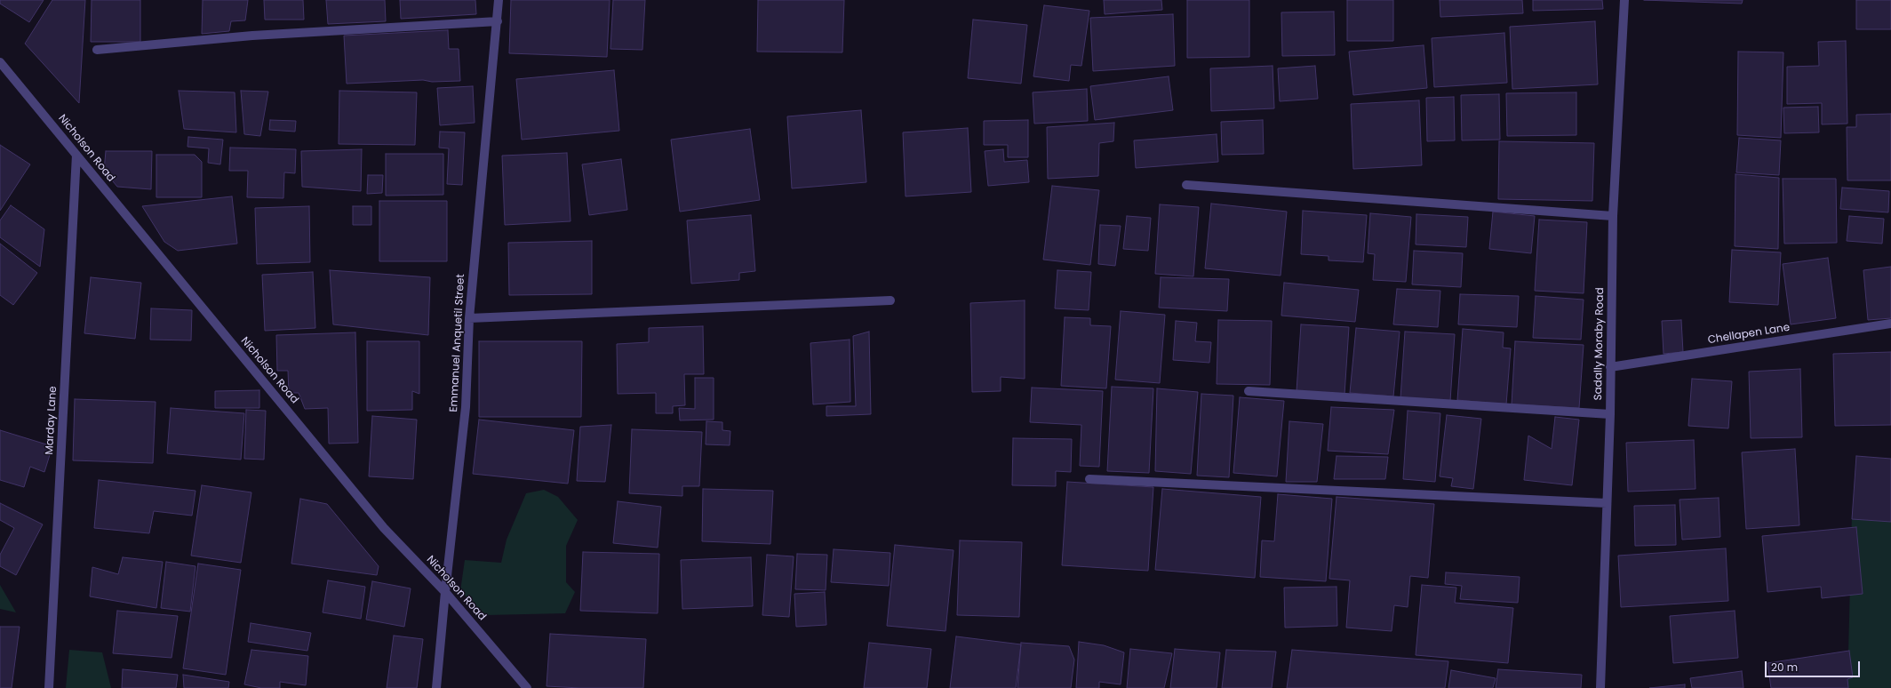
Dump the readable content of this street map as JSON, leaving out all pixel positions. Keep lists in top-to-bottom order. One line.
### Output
{"streets":{"street":["Nicholson Road","Chellapen Lane","Emmanuel Anquetil Street","Sadally Moraby Road","Marday Lane"]},"crossings":[["Nicholson Road","Emmanuel Anquetil Street"],["Nicholson Road","Marday Lane"],["Chellapen Lane","Sadally Moraby Road"]],"scale_bar":"20 m"}
